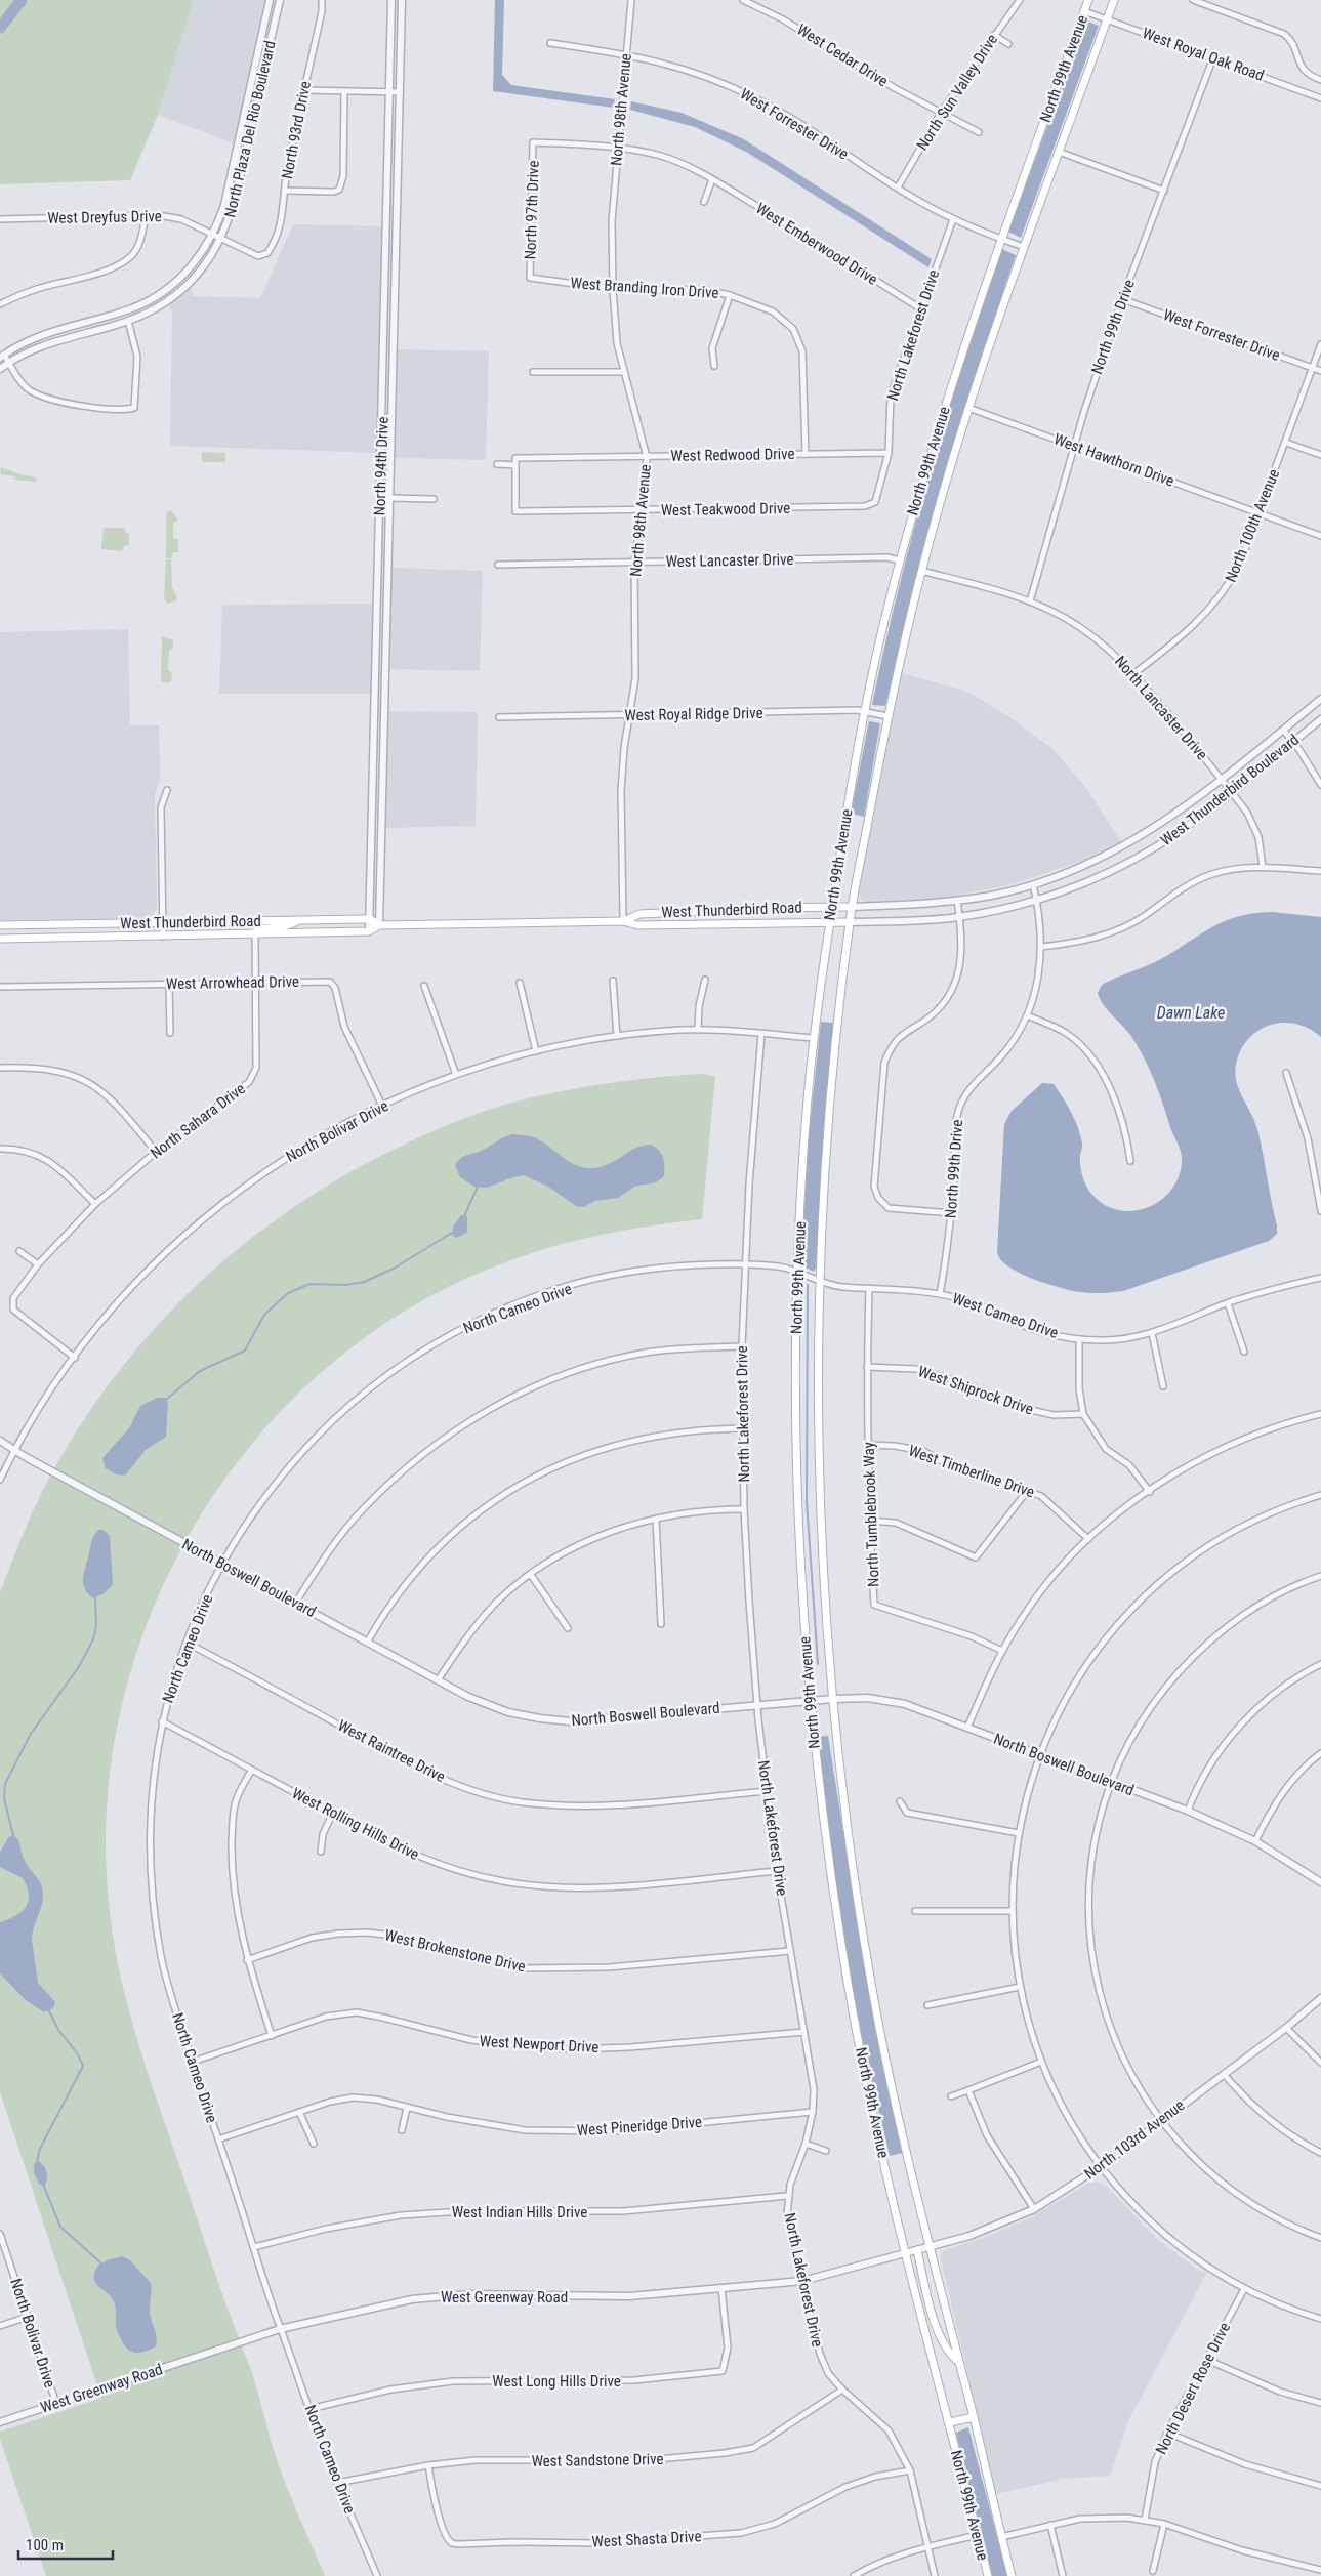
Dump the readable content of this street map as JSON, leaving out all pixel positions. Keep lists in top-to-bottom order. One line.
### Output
{"streets":{"main road":["North 99th Avenue","West Thunderbird Boulevard","West Thunderbird Road"],"street":["West Royal Oak Road","West Cedar Drive","North Sun Valley Drive","North 98th Avenue","West Forrester Drive","North Plaza Del Rio Boulevard","North 93rd Drive","North 97th Drive","West Dreyfus Drive","West Emberwood Drive","West Branding Iron Drive","North 99th Drive","North Lakeforest Drive","West Redwood Drive","West Hawthorn Drive","North 94th Drive","West Teakwood Drive","North 100th Avenue","West Lancaster Drive","North Lancaster Drive","West Royal Ridge Drive","West Arrowhead Drive","North Sahara Drive","North Bolivar Drive","North Cameo Drive","West Cameo Drive","West Shiprock Drive","West Timberline Drive","North Tumblebrook Way","North Boswell Boulevard","West Raintree Drive","West Rolling Hills Drive","West Brokenstone Drive","West Newport Drive","West Pineridge Drive","North 103rd Avenue","West Indian Hills Drive","West Greenway Road","West Long Hills Drive","North Desert Rose Drive","West Sandstone Drive","West Shasta Drive"]},"crossings":[["West Royal Oak Road","North 99th Avenue"],["West Royal Oak Road","North 99th Drive"],["West Cedar Drive","North Sun Valley Drive"],["North 99th Avenue","West Forrester Drive"],["North 99th Avenue","West Hawthorn Drive"],["North 99th Avenue","West Lancaster Drive"],["North 99th Avenue","North Lancaster Drive"],["North 99th Avenue","West Royal Ridge Drive"],["North 99th Avenue","West Thunderbird Boulevard"],["North 99th Avenue","West Thunderbird Road"],["North 99th Avenue","North Bolivar Drive"],["North 99th Avenue","West Cameo Drive"],["North 99th Avenue","North Boswell Boulevard"],["North 99th Avenue","North 103rd Avenue"],["North 99th Avenue","West Greenway Road"],["North Sun Valley Drive","West Forrester Drive"],["North 98th Avenue","West Forrester Drive"],["North 98th Avenue","West Emberwood Drive"],["North 98th Avenue","West Branding Iron Drive"],["North 98th Avenue","West Redwood Drive"],["North 98th Avenue","West Teakwood Drive"],["North 98th Avenue","West Lancaster Drive"],["North 98th Avenue","West Royal Ridge Drive"],["North 98th Avenue","West Thunderbird Road"],["West Forrester Drive","North 99th Drive"],["West Forrester Drive","North Lakeforest Drive"],["West Forrester Drive","North 100th Avenue"],["North Plaza Del Rio Boulevard","West Dreyfus Drive"],["North 93rd Drive","West Dreyfus Drive"],["North 97th Drive","West Emberwood Drive"],["North 97th Drive","West Branding Iron Drive"],["West Emberwood Drive","North Lakeforest Drive"],["West Branding Iron Drive","West Redwood Drive"],["North 99th Drive","West Hawthorn Drive"],["North 99th Drive","North Lancaster Drive"],["North 99th Drive","West Thunderbird Boulevard"],["North 99th Drive","West Cameo Drive"],["North Lakeforest Drive","West Redwood Drive"],["North Lakeforest Drive","West Teakwood Drive"],["North Lakeforest Drive","North Bolivar Drive"],["North Lakeforest Drive","North Cameo Drive"],["North Lakeforest Drive","West Cameo Drive"],["North Lakeforest Drive","North Boswell Boulevard"],["North Lakeforest Drive","West Raintree Drive"],["North Lakeforest Drive","West Rolling Hills Drive"],["North Lakeforest Drive","West Brokenstone Drive"],["North Lakeforest Drive","West Newport Drive"],["North Lakeforest Drive","West Pineridge Drive"],["North Lakeforest Drive","West Indian Hills Drive"],["North Lakeforest Drive","West Greenway Road"],["North Lakeforest Drive","West Sandstone Drive"],["North Lakeforest Drive","West Shasta Drive"],["West Redwood Drive","West Teakwood Drive"],["West Hawthorn Drive","North 100th Avenue"],["North 94th Drive","West Thunderbird Road"],["North 100th Avenue","North Lancaster Drive"],["North Lancaster Drive","West Thunderbird Boulevard"],["West Thunderbird Boulevard","West Thunderbird Road"],["West Thunderbird Road","North Sahara Drive"],["West Arrowhead Drive","North Sahara Drive"],["West Arrowhead Drive","North Bolivar Drive"],["North Sahara Drive","North Bolivar Drive"],["North Bolivar Drive","North Boswell Boulevard"],["North Bolivar Drive","West Greenway Road"],["North Cameo Drive","West Cameo Drive"],["North Cameo Drive","North Boswell Boulevard"],["North Cameo Drive","West Raintree Drive"],["North Cameo Drive","West Rolling Hills Drive"],["North Cameo Drive","West Newport Drive"],["North Cameo Drive","West Pineridge Drive"],["North Cameo Drive","West Indian Hills Drive"],["North Cameo Drive","West Greenway Road"],["North Cameo Drive","West Long Hills Drive"],["North Cameo Drive","West Sandstone Drive"],["West Cameo Drive","North Tumblebrook Way"],["West Shiprock Drive","North Tumblebrook Way"],["West Timberline Drive","North Tumblebrook Way"],["North 103rd Avenue","West Greenway Road"],["West Greenway Road","West Long Hills Drive"],["West Sandstone Drive","West Shasta Drive"]],"water":["Dawn Lake"],"scale_bar":"100 m"}
